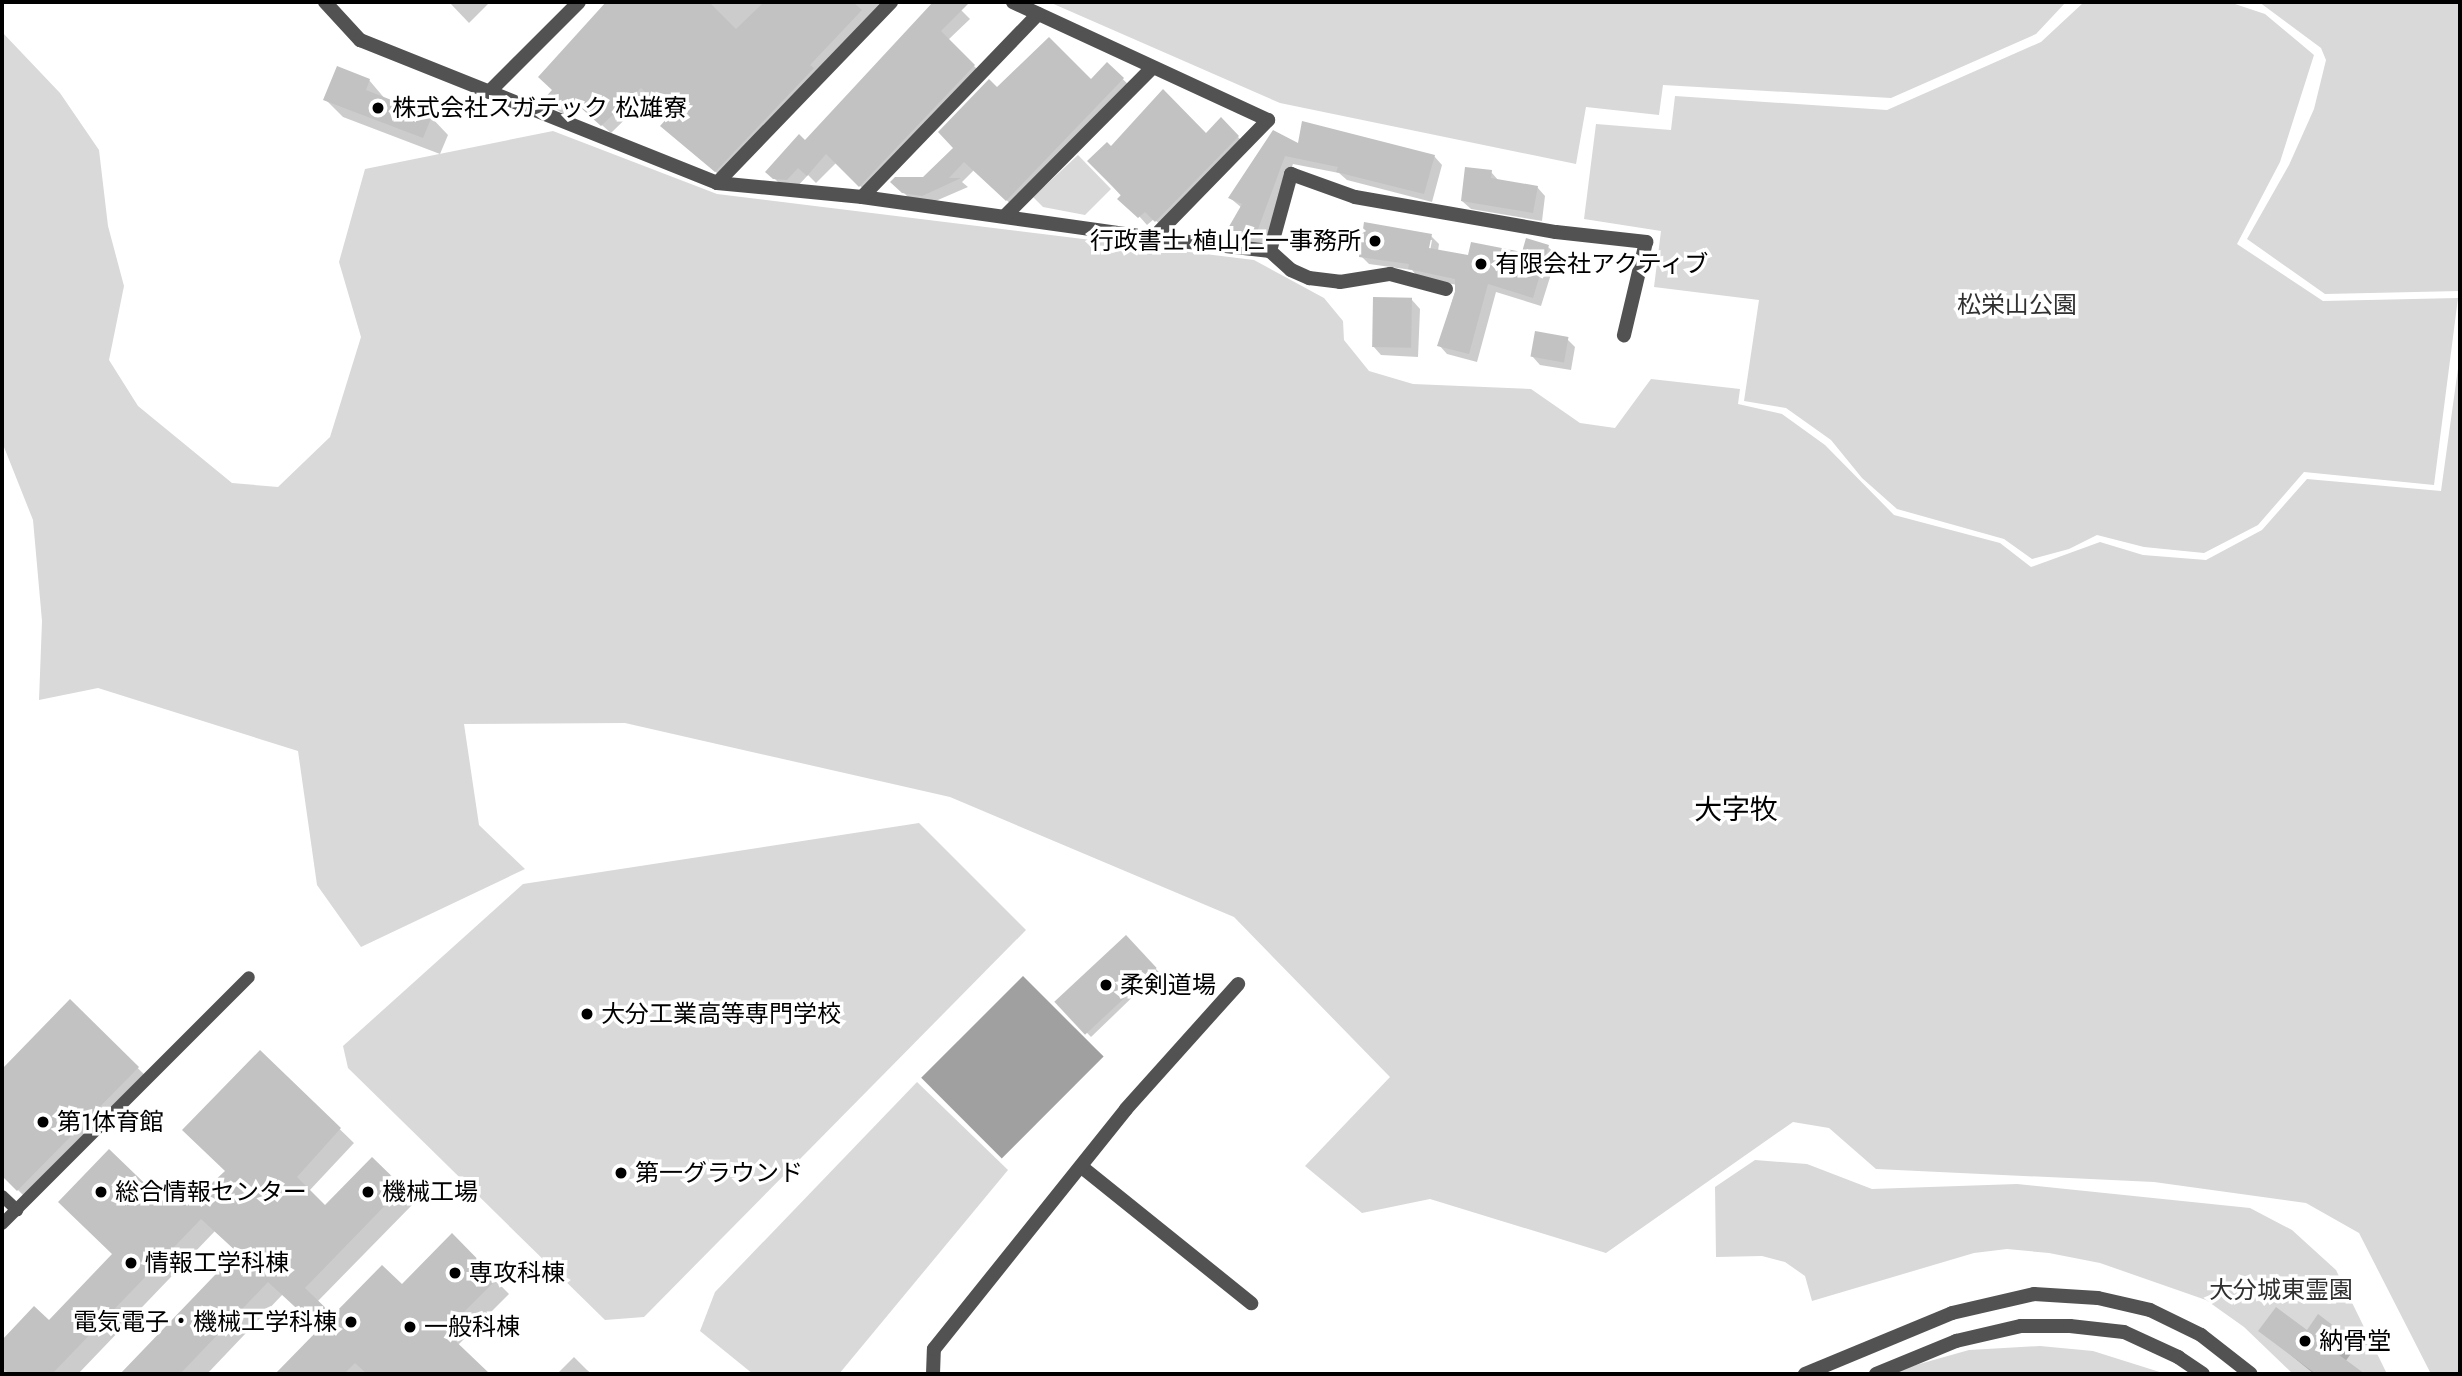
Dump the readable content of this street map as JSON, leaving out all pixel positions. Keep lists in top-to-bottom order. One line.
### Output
{"districts":["大字牧"],"parks":["松栄山公園","大分城東霊園"],"places":["株式会社スガテック 松雄寮","行政書士 植山仁一事務所","有限会社アクティブ","柔剣道場","大分工業高等専門学校","第1体育館","第一グラウンド","総合情報センター","機械工場","情報工学科棟","専攻科棟","電気電子・機械工学科棟","一般科棟","納骨堂"]}
